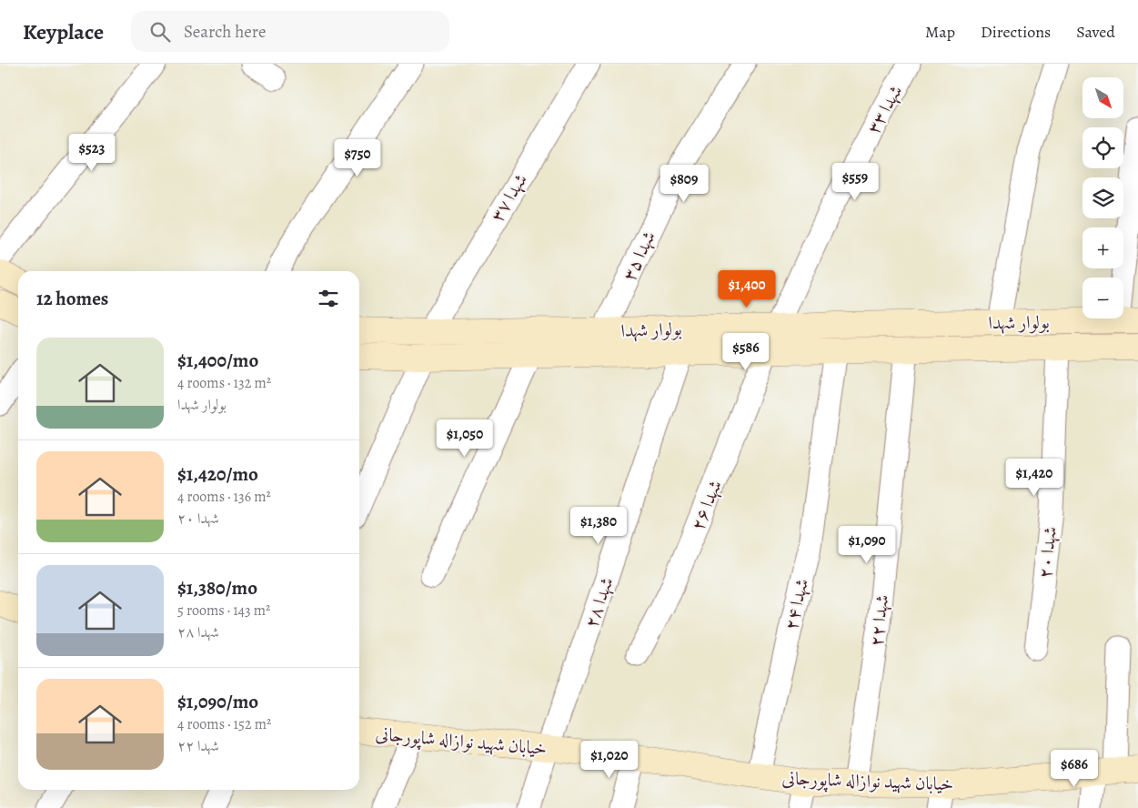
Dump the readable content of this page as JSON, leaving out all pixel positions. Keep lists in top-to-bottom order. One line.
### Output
{"streets":{"main road":["بولوار شهدا","خیابان شهید نوازاله شاپورجانی"],"street":["شهدا ۳۳","شهدا ۳۷","شهدا ۳۵","شهدا ۲۶","شهدا ۲۰","شهدا ۲۸","شهدا ۲۴","شهدا ۲۲"]},"crossings":[["شهدا ۳۳","بولوار شهدا"],["شهدا ۳۷","بولوار شهدا"],["شهدا ۳۵","بولوار شهدا"],["بولوار شهدا","شهدا ۲۶"],["بولوار شهدا","شهدا ۲۰"],["بولوار شهدا","شهدا ۲۸"],["بولوار شهدا","شهدا ۲۴"],["بولوار شهدا","شهدا ۲۲"],["شهدا ۲۸","خیابان شهید نوازاله شاپورجانی"],["شهدا ۲۴","خیابان شهید نوازاله شاپورجانی"],["شهدا ۲۲","خیابان شهید نوازاله شاپورجانی"]],"north":"bottom right","page":{"header":"Keyplace","search":"Search here","nav":["Map","Directions","Saved"],"map_buttons":["+","−"],"price":["$523","$750","$559","$809","$1,400","$586","$1,050","$1,420","$1,380","$1,090","$1,020","$686"],"heading":"12 homes","list":[{"name":"$1,400/mo","note":"4 rooms · 132 m² · بولوار شهدا"},{"name":"$1,420/mo","note":"4 rooms · 136 m² · شهدا ۲۰"},{"name":"$1,380/mo","note":"5 rooms · 143 m² · شهدا ۲۸"},{"name":"$1,090/mo","note":"4 rooms · 152 m² · شهدا ۲۲"}]}}
